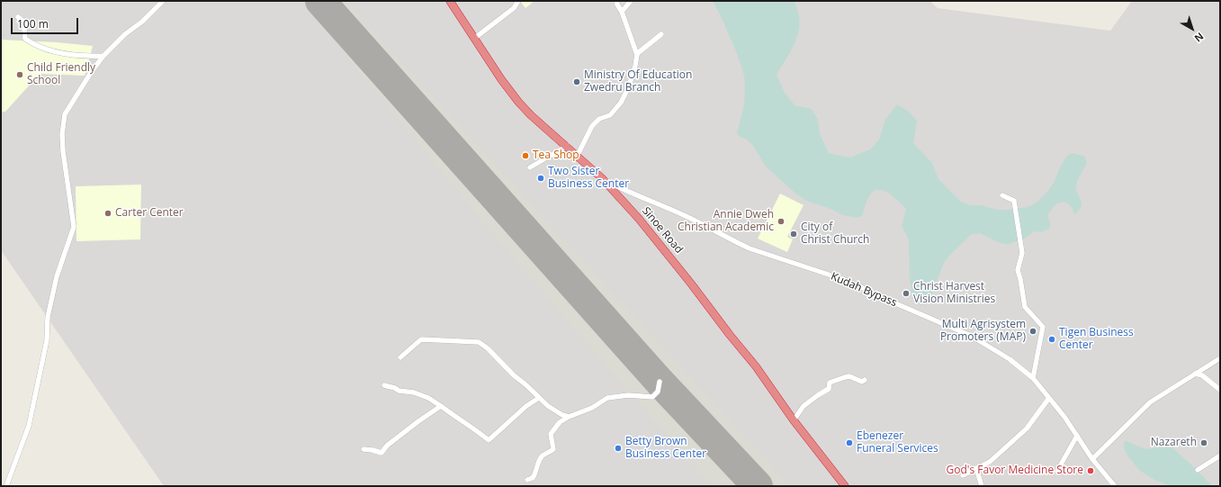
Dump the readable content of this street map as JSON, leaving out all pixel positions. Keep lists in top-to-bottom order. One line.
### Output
{"streets":{"highway":["Sinoe Road"],"street":["Kudah Bypass"]},"crossings":[["Sinoe Road","Kudah Bypass"]],"places":["Child Friendly School","Ministry Of Education Zwedru Branch","Tea Shop","Two Sister Business Center","Carter Center","Annie Dweh Christian Academic","City of Christ Church","Christ Harvest Vision Ministries","Multi Agrisystem Promoters (MAP)","Tigen Business Center","Ebenezer Funeral Services","Nazareth","Betty Brown Business Center","God's Favor Medicine Store"],"scale_bar":"100 m","north":"bottom right"}
